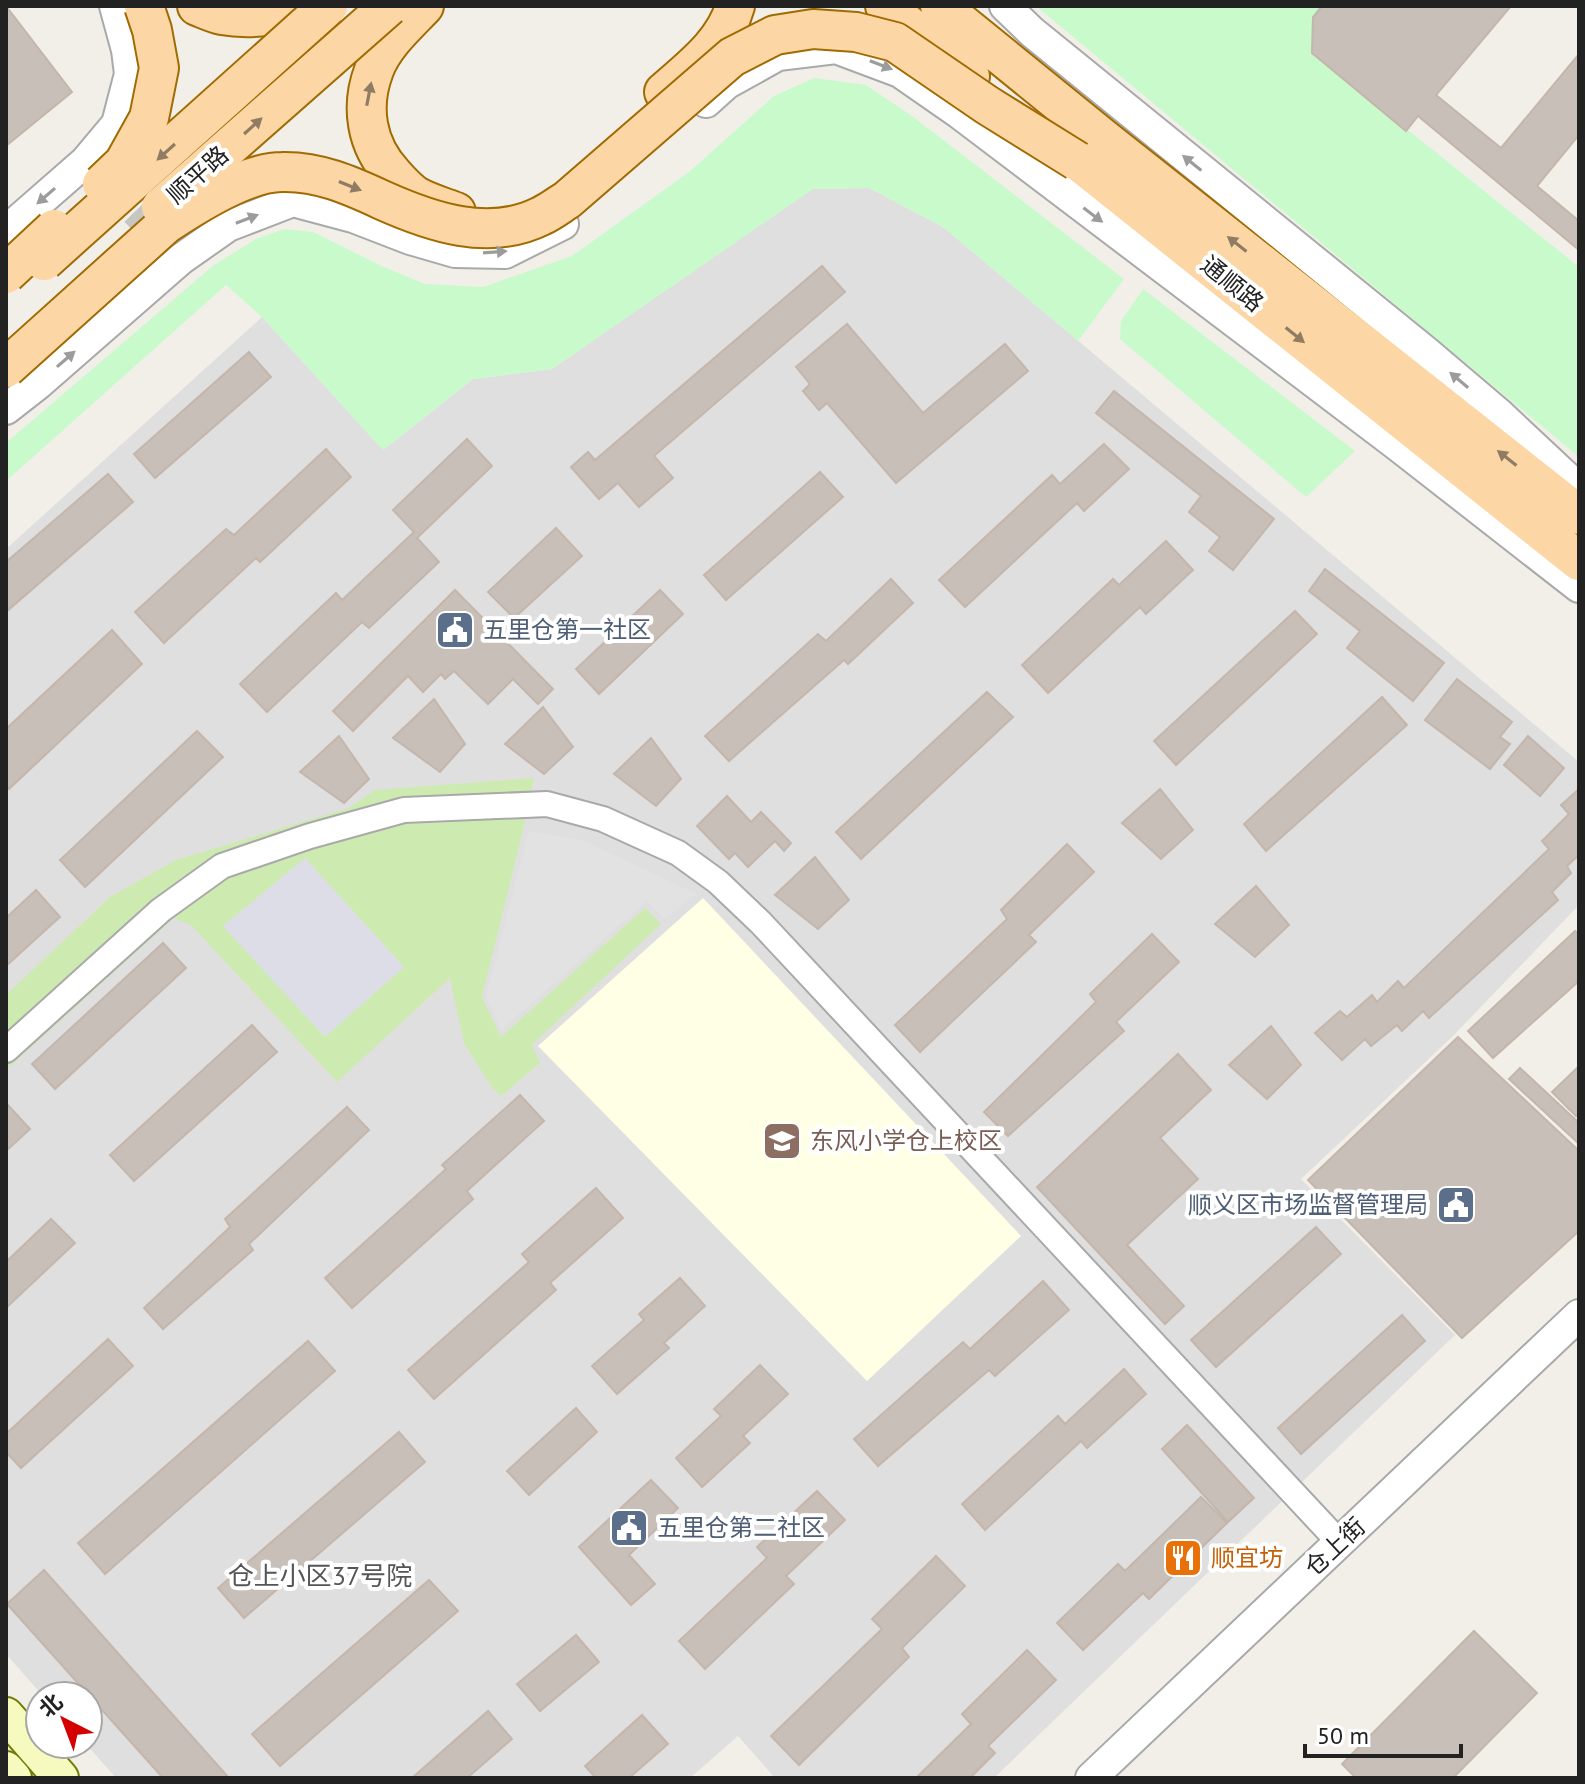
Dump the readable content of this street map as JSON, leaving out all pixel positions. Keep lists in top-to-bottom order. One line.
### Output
{"streets":{"main road":["顺平路","通顺路"],"street":["仓上街"]},"districts":["仓上小区37号院"],"places":{"public building":["五里仓第一社区","顺义区市场监督管理局","五里仓第二社区"],"school or university":["东风小学仓上校区"],"restaurant":["顺宜坊"]},"scale_bar":"50 m","north":"top left"}
